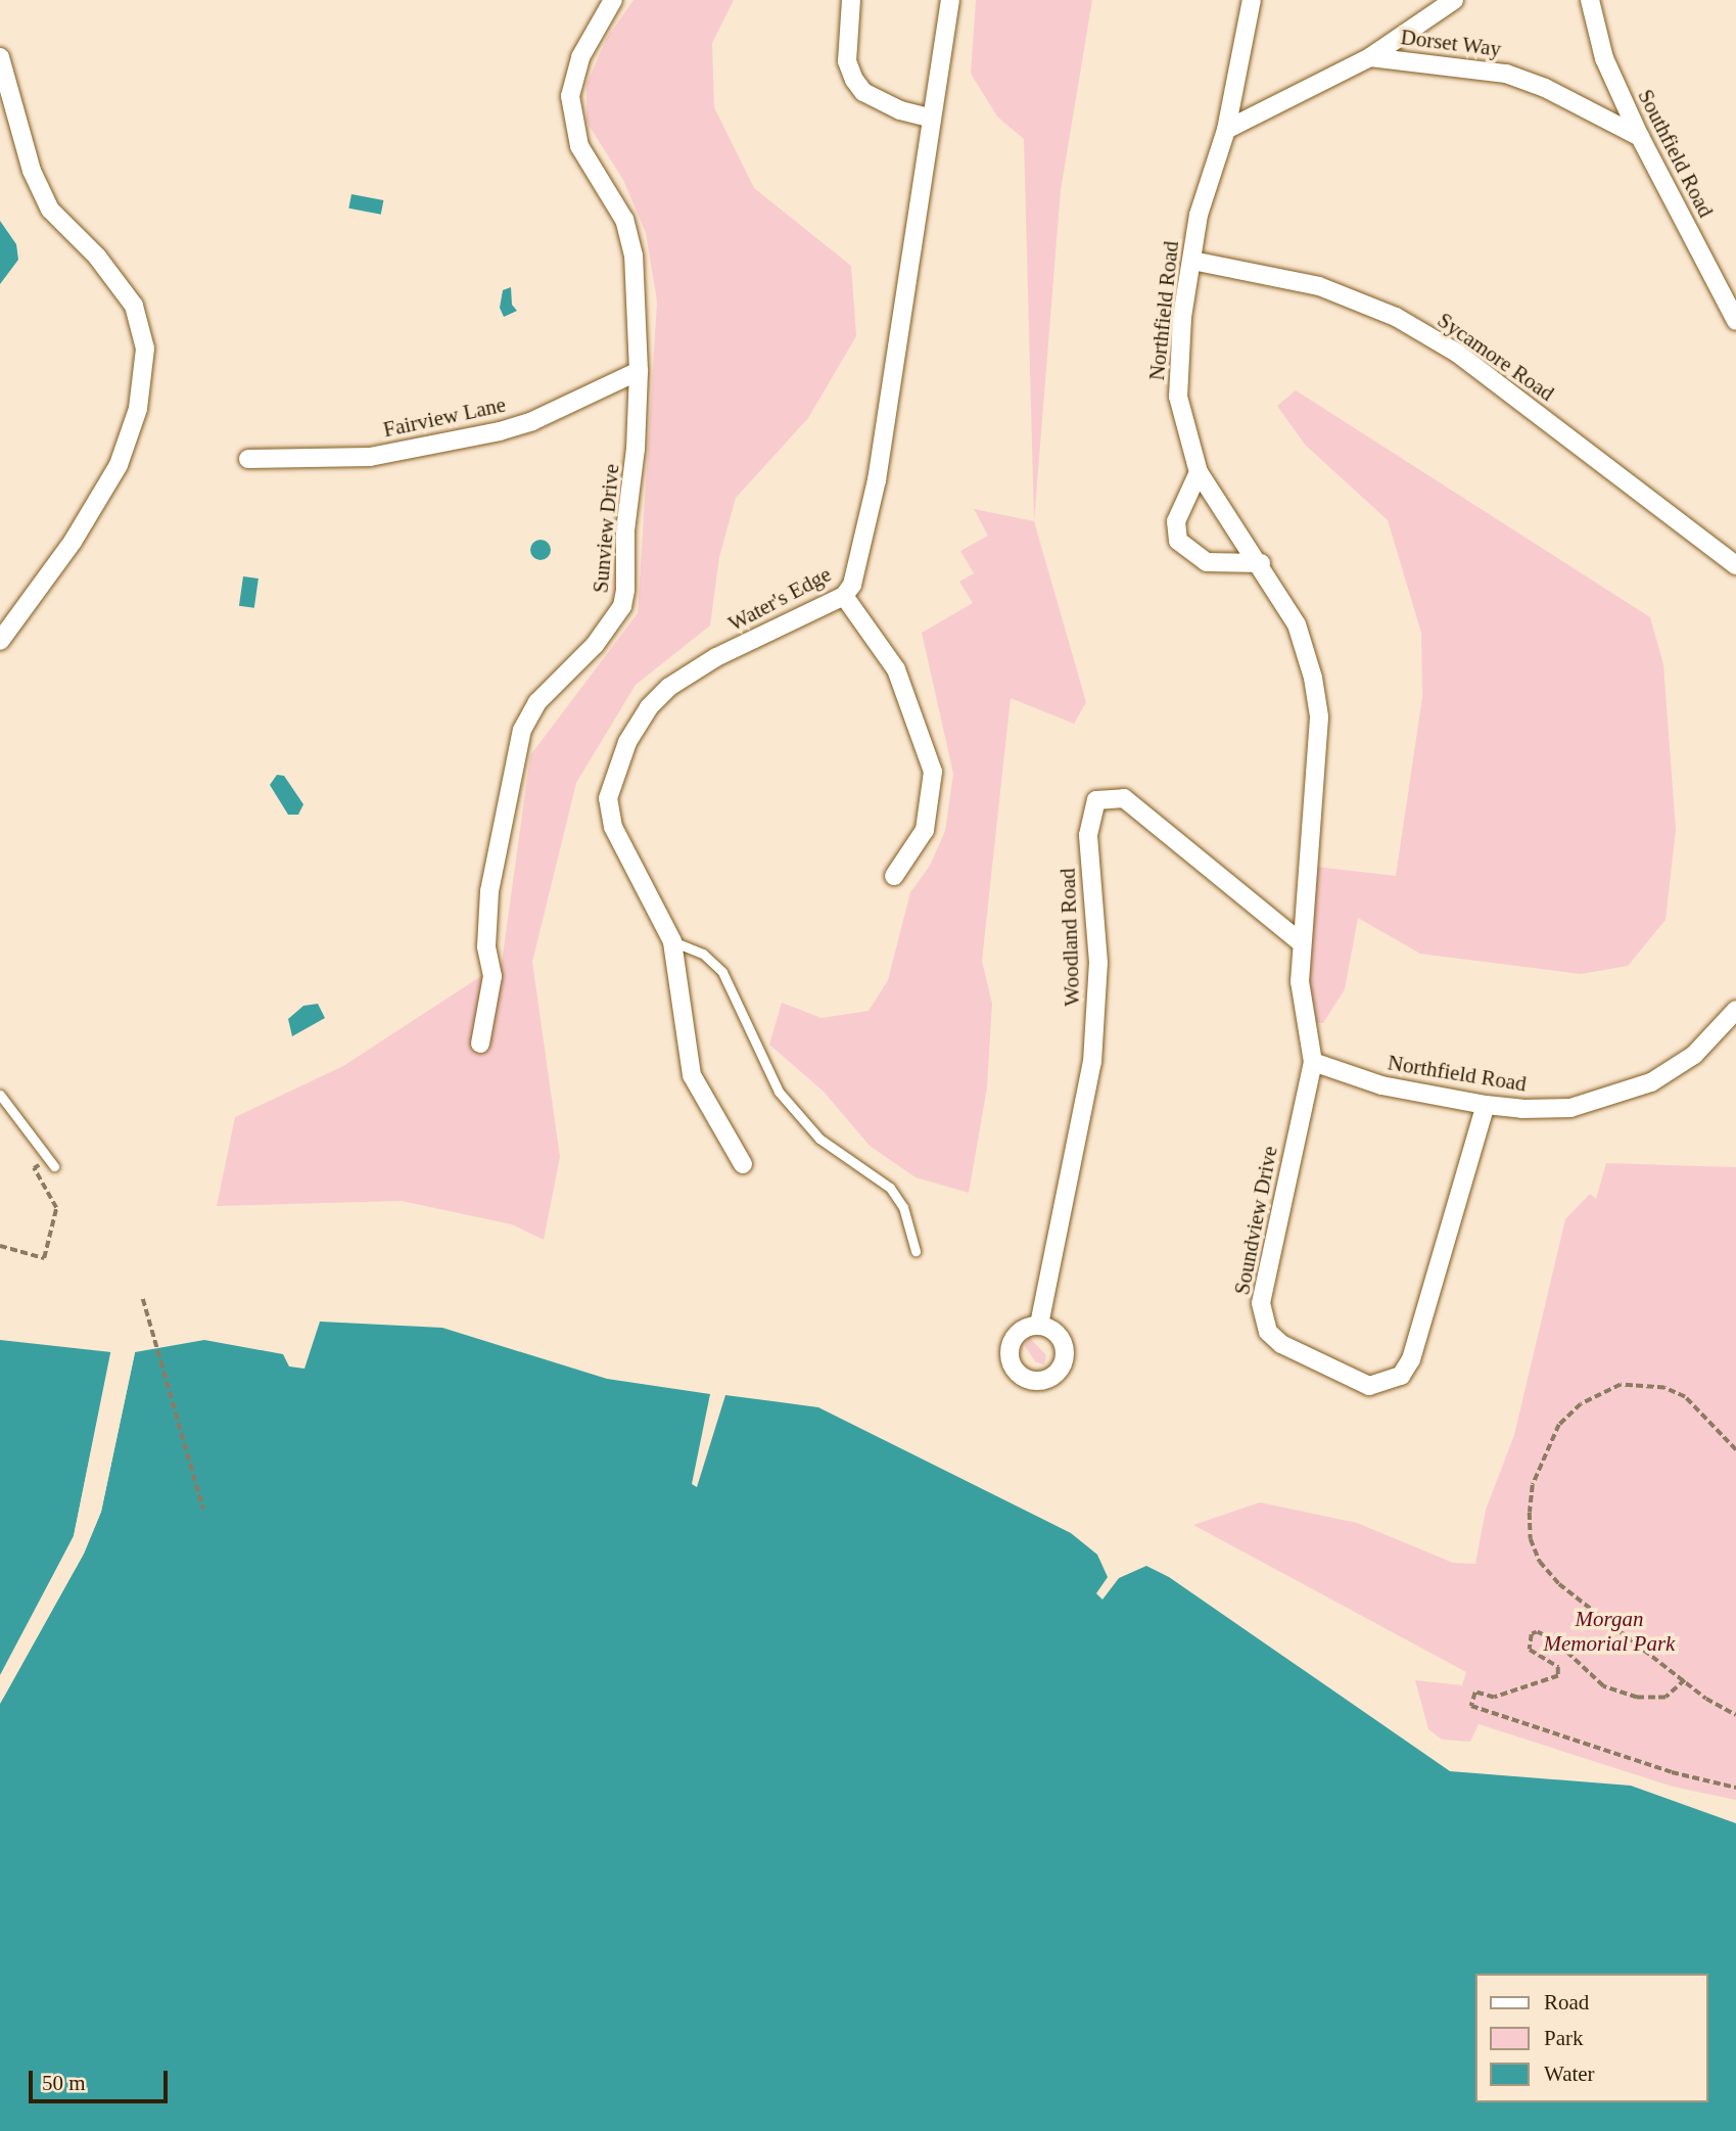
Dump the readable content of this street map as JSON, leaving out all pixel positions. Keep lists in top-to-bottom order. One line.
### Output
{"streets":{"street":["Dorset Way","Southfield Road","Northfield Road","Sycamore Road","Fairview Lane","Sunview Drive","Water's Edge","Woodland Road","Soundview Drive"]},"crossings":[["Dorset Way","Southfield Road"],["Northfield Road","Sycamore Road"],["Northfield Road","Woodland Road"],["Northfield Road","Soundview Drive"],["Fairview Lane","Sunview Drive"],["Woodland Road","Soundview Drive"]],"parks":["Morgan Memorial Park"],"legend":["Road","Park","Water"],"scale_bar":"50 m"}
